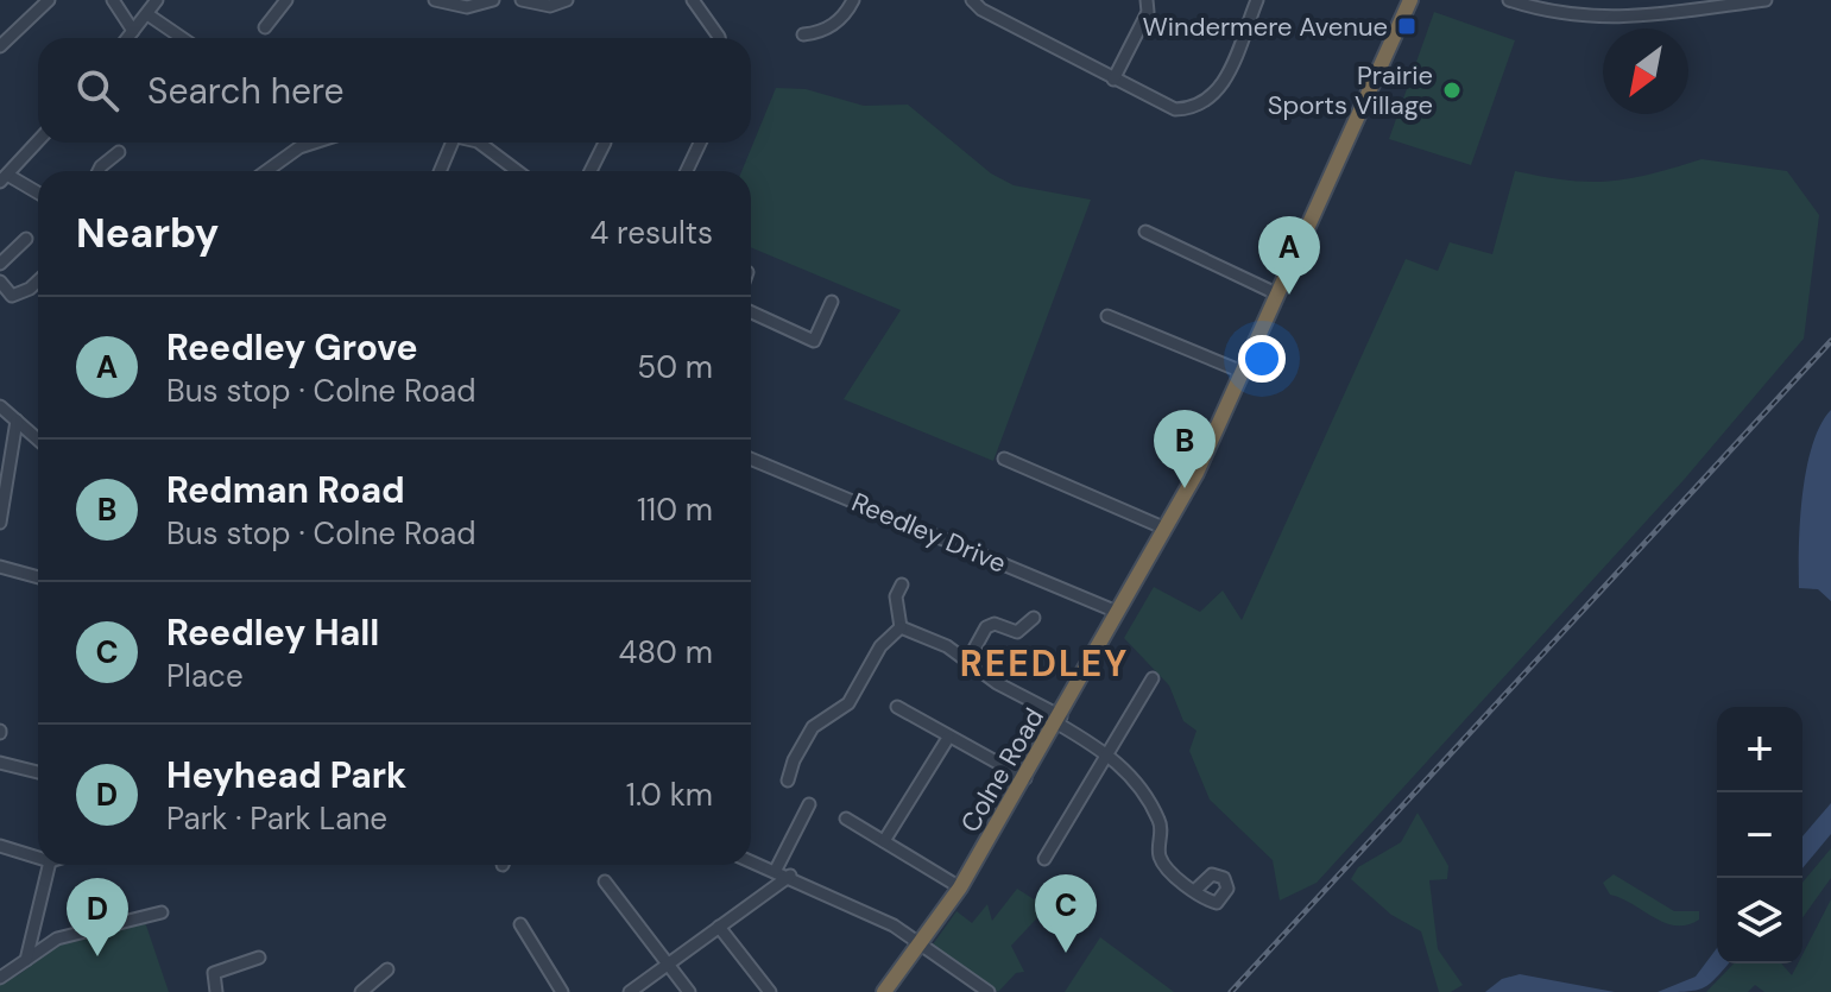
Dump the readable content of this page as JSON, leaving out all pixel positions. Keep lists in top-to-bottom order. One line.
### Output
{"streets":{"highway":["Colne Road"],"street":["Reedley Drive"]},"crossings":[["Reedley Drive","Colne Road"]],"districts":["REEDLEY"],"places":{"transit":["Windermere Avenue"],"other":["Prairie Sports Village"]},"north":"bottom left","page":{"search":"Search here","heading":["Nearby","4 results"],"pins":["A","B","C","D"],"list":[{"mark":"A","name":"Reedley Grove","note":"Bus stop · Colne Road","value":"50 m"},{"mark":"B","name":"Redman Road","note":"Bus stop · Colne Road","value":"110 m"},{"mark":"C","name":"Reedley Hall","note":"Place","value":"480 m"},{"mark":"D","name":"Heyhead Park","note":"Park · Park Lane","value":"1.0 km"}],"map_buttons":["+","−"]}}
